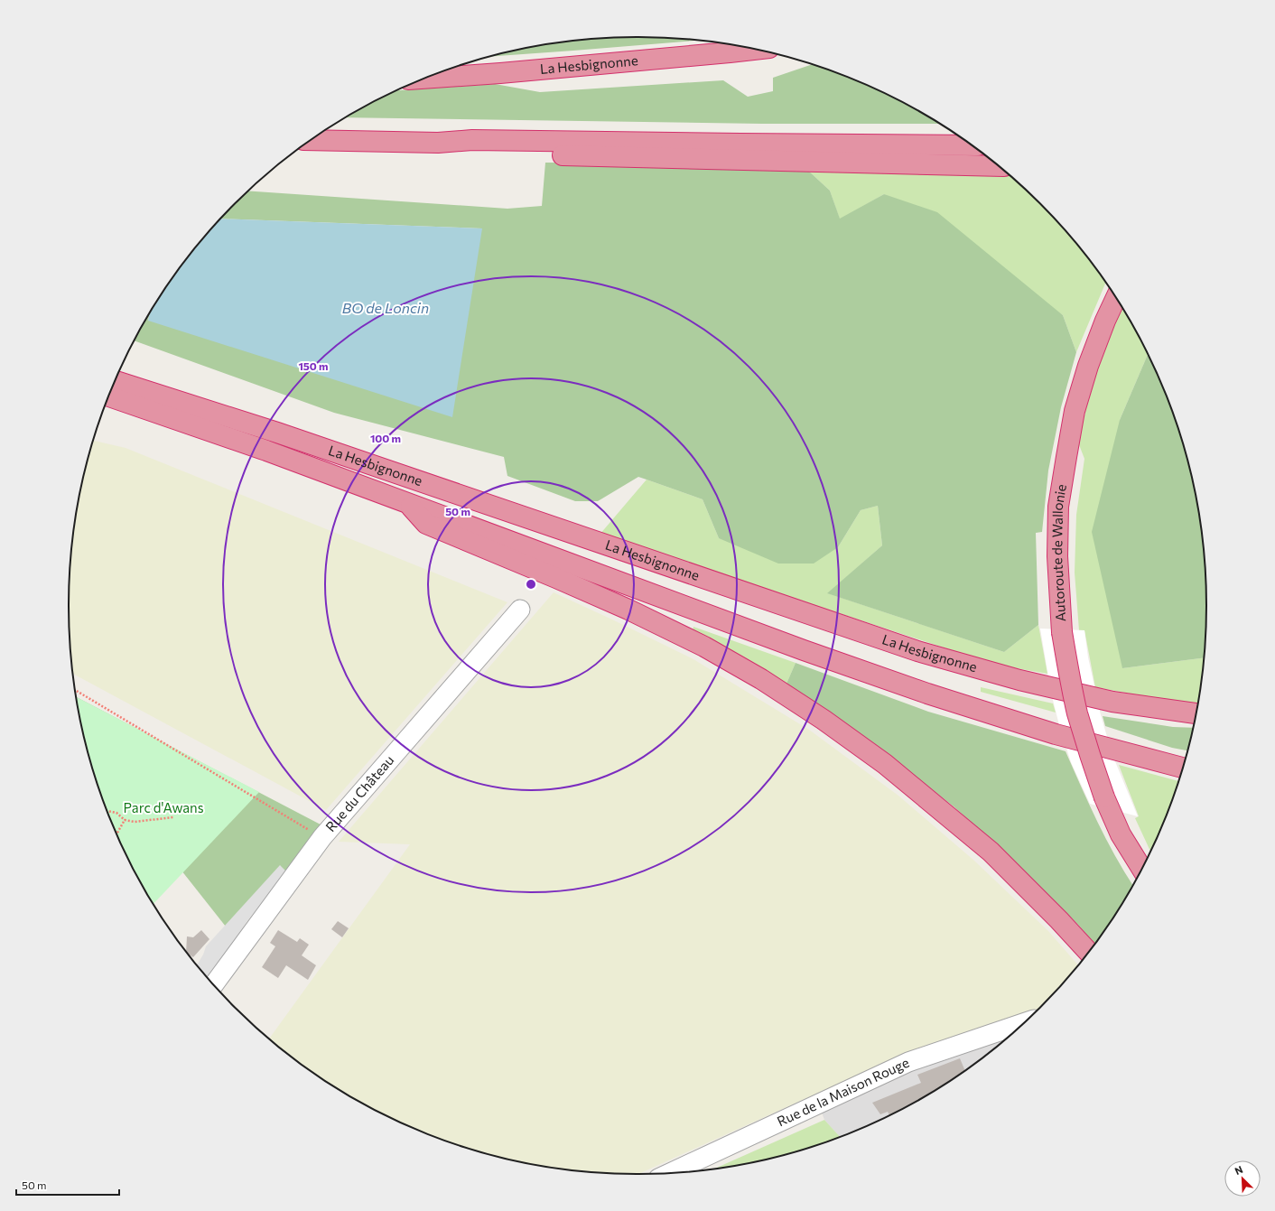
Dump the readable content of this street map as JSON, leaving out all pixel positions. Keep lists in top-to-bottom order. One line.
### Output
{"streets":{"highway":["La Hesbignonne","Autoroute de Wallonie"],"street":["Rue du Château","Rue de la Maison Rouge"]},"water":["BO de Loncin"],"parks":["Parc d'Awans"],"scale_bar":"50 m","north":"top left","rings":["150 m","100 m","50 m"]}
